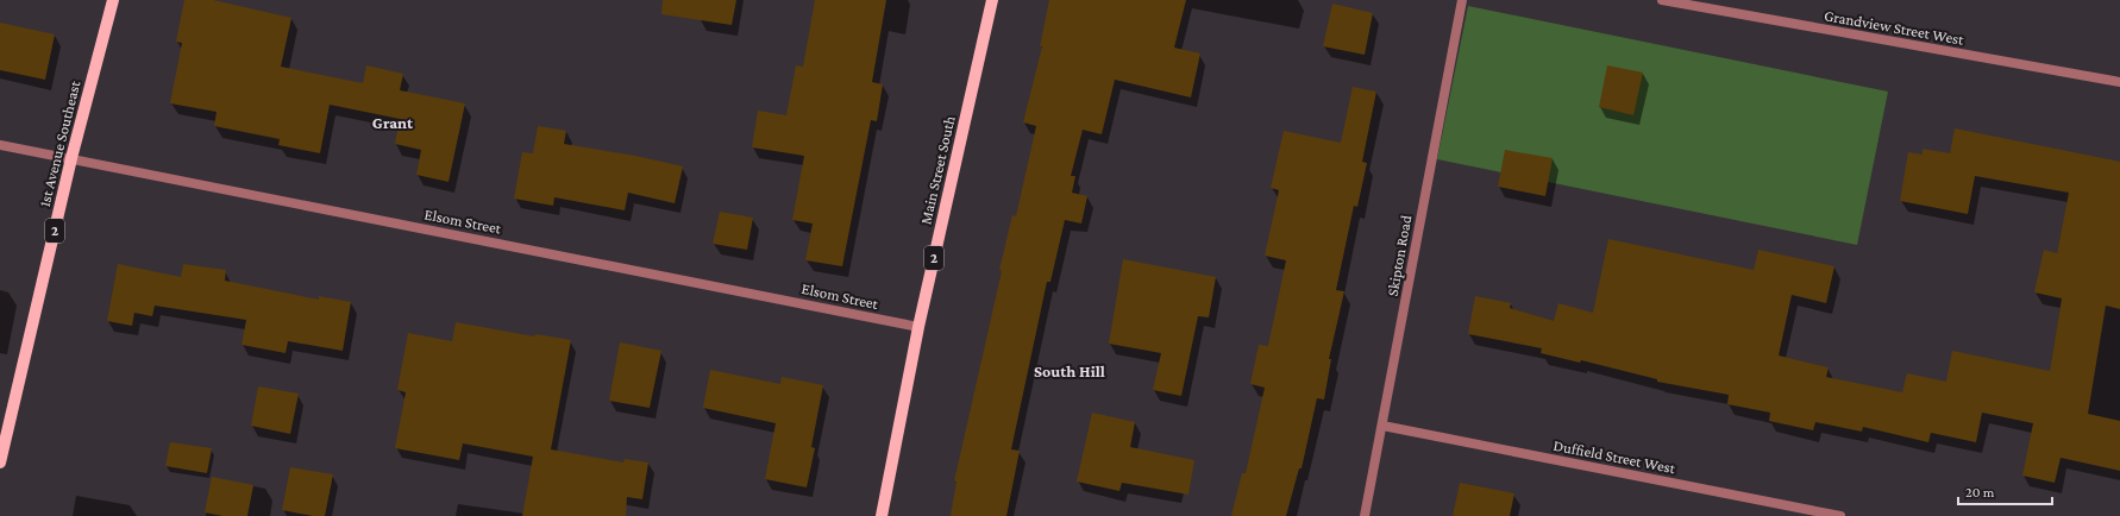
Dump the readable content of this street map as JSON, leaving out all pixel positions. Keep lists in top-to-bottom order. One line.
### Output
{"streets":{"main road":["1st Avenue Southeast","Main Street South","2"],"street":["Grandview Street West","Elsom Street","Skipton Road","Duffield Street West"]},"crossings":[["1st Avenue Southeast","Elsom Street"],["Main Street South","Elsom Street"],["Skipton Road","Duffield Street West"]],"districts":["Grant","South Hill"],"scale_bar":"20 m"}
